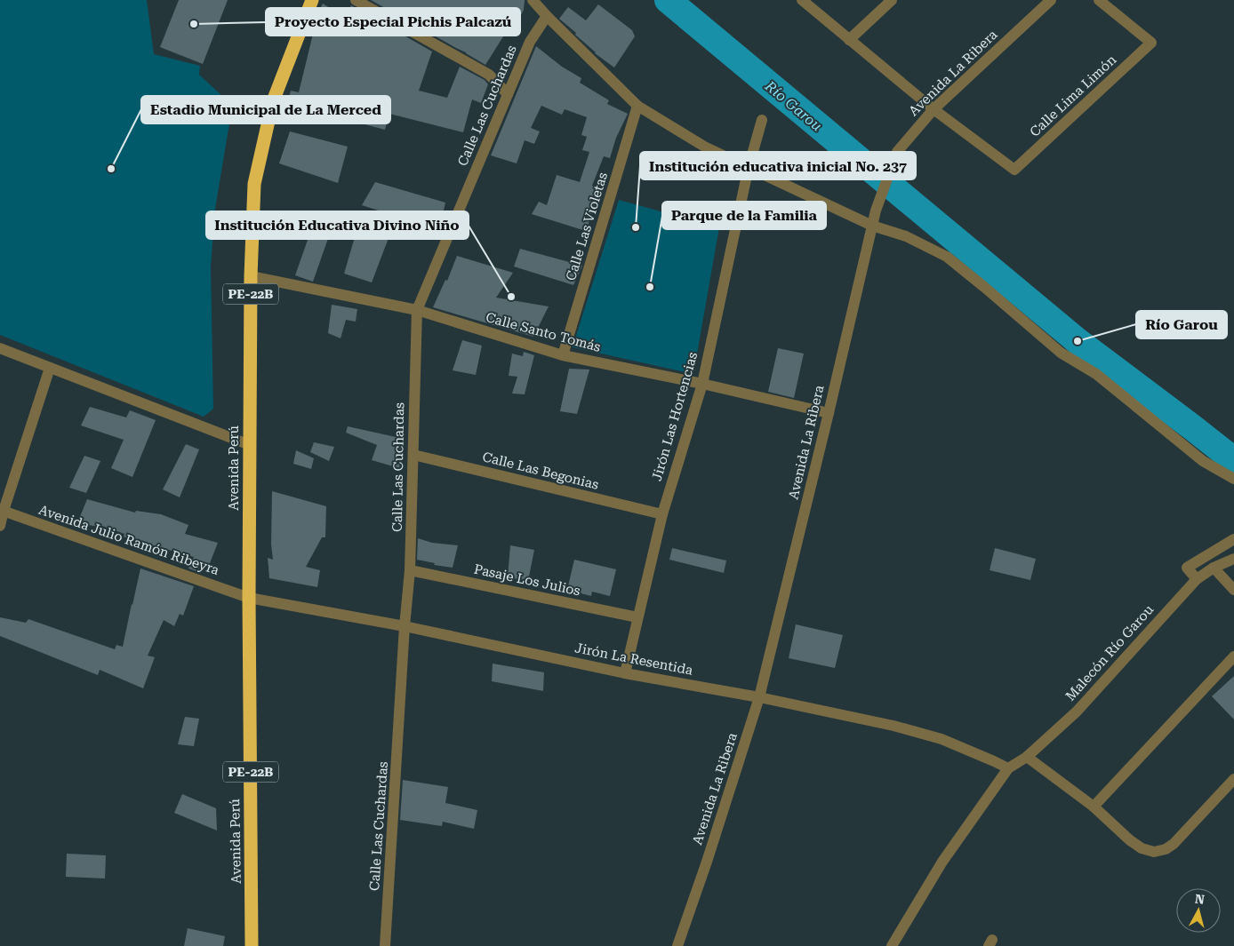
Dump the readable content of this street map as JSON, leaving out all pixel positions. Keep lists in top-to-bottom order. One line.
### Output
{"streets":{"highway":["PE-22B","Avenida Perú"],"street":["Avenida La Ribera","Calle Lima Limón","Calle Las Cuchardas","Calle Las Violetas","Calle Santo Tomás","Jirón Las Hortencias","Calle Las Begonias","Avenida Julio Ramón Ribeyra","Pasaje Los Julios","Malecón Río Garou","Jirón La Resentida"]},"crossings":[["Avenida La Ribera","Calle Lima Limón"],["Avenida La Ribera","Calle Santo Tomás"],["Avenida La Ribera","Jirón La Resentida"],["Calle Las Cuchardas","Calle Santo Tomás"],["Calle Las Cuchardas","Calle Las Begonias"],["Calle Las Cuchardas","Pasaje Los Julios"],["Calle Las Cuchardas","Jirón La Resentida"],["Calle Las Violetas","Calle Santo Tomás"],["Calle Santo Tomás","Jirón Las Hortencias"],["Calle Santo Tomás","Avenida Perú"],["Jirón Las Hortencias","Calle Las Begonias"],["Jirón Las Hortencias","Pasaje Los Julios"],["Jirón Las Hortencias","Jirón La Resentida"],["Avenida Perú","Avenida Julio Ramón Ribeyra"],["Avenida Perú","Jirón La Resentida"],["Avenida Julio Ramón Ribeyra","Jirón La Resentida"],["Malecón Río Garou","Jirón La Resentida"]],"water":["Río Garou"],"places":["Proyecto Especial Pichis Palcazú","Estadio Municipal de La Merced","Institución educativa inicial No. 237","Parque de la Familia","Institución Educativa Divino Niño","Río Garou"],"north":"top"}
